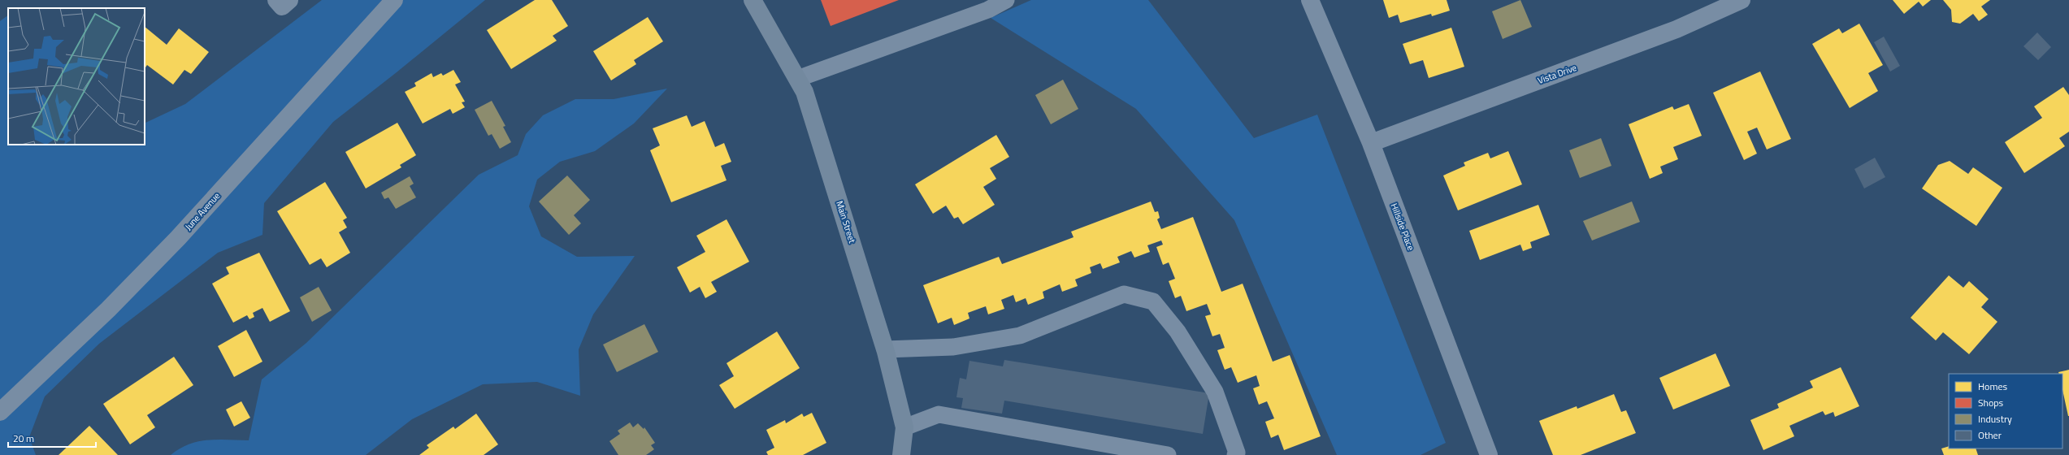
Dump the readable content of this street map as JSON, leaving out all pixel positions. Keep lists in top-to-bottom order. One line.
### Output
{"streets":{"main road":["Main Street"],"street":["Vista Drive","June Avenue","Hillside Place"]},"crossings":[["Vista Drive","Hillside Place"]],"legend":["Homes","Shops","Industry","Other"],"scale_bar":"20 m"}
